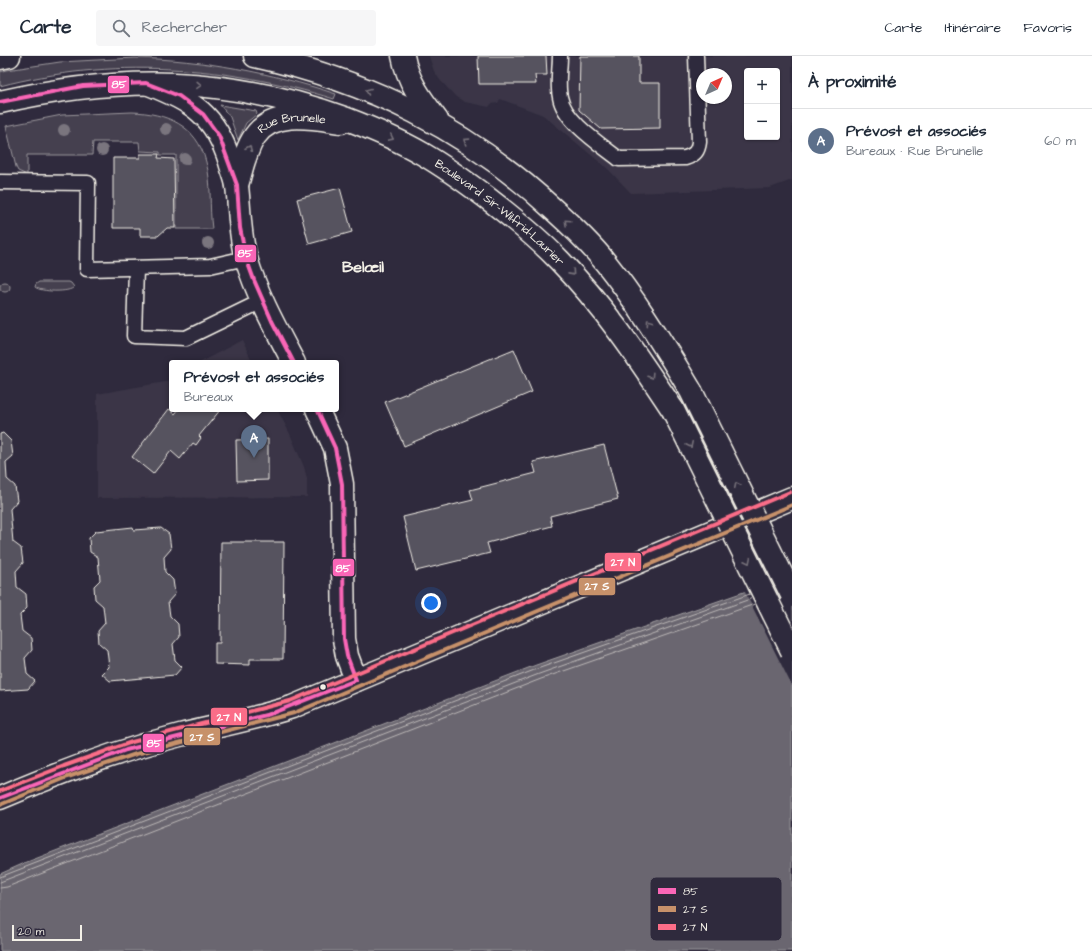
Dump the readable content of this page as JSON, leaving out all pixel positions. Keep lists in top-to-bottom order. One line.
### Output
{"streets":{"main road":["Rue Brunelle","Boulevard Sir-Wilfrid-Laurier"]},"crossings":[["Rue Brunelle","Boulevard Sir-Wilfrid-Laurier"]],"districts":["Belœil"],"lines":["transit line 85"],"legend":["85","27 S","27 N"],"scale_bar":"20 m","north":"top right","page":{"header":"Carte","search":"Rechercher","nav":["Carte","Itinéraire","Favoris"],"heading":"À proximité","map_buttons":["+","−"],"list":[{"mark":"A","name":"Prévost et associés","note":"Bureaux · Rue Brunelle","value":"60 m"}],"popup":["Prévost et associés","Bureaux"],"pins":"A","scale":"20 m"}}
